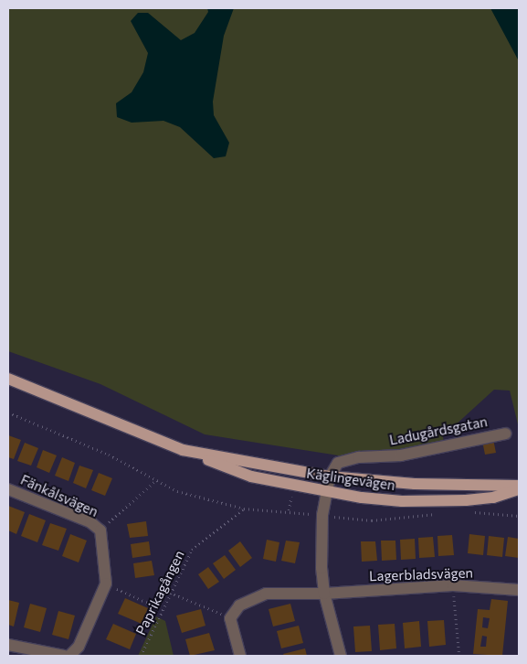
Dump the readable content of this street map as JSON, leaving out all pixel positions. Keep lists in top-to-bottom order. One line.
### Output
{"streets":{"main road":["Käglingevägen"],"street":["Ladugårdsgatan","Fänkålsvägen","Lagerbladsvägen"],"path":["Paprikagången"]},"crossings":[["Ladugårdsgatan","Käglingevägen"]]}
